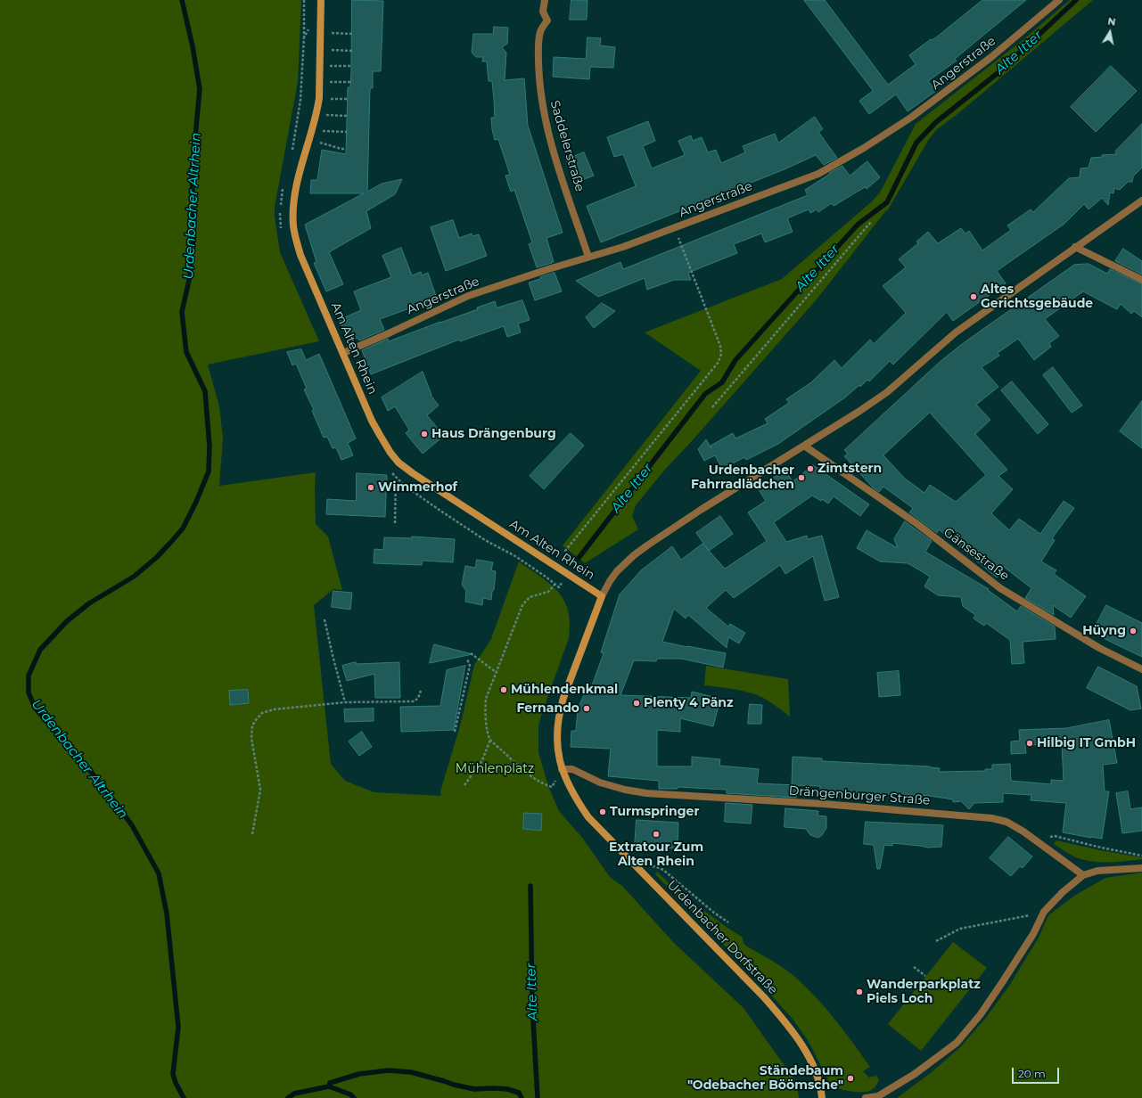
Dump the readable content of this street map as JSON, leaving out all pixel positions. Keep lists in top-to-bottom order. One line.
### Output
{"streets":{"street":["Angerstraße","Saddelerstraße","Am Alten Rhein","Gänsestraße","Drängenburger Straße","Urdenbacher Dorfstraße"]},"crossings":[["Angerstraße","Saddelerstraße"],["Angerstraße","Am Alten Rhein"],["Am Alten Rhein","Urdenbacher Dorfstraße"],["Gänsestraße","Urdenbacher Dorfstraße"],["Drängenburger Straße","Urdenbacher Dorfstraße"]],"water":["Alte Itter","Urdenbacher Altrhein"],"parks":["Mühlenplatz"],"places":["Altes Gerichtsgebäude","Haus Drängenburg","Zimtstern","Urdenbacher Fahrradlädchen","Wimmerhof","Hüyng","Mühlendenkmal","Plenty 4 Pänz","Fernando","Hilbig IT GmbH","Turmspringer","Extratour Zum Alten Rhein","Wanderparkplatz Piels Loch","Ständebaum \"Odebacher Böömsche\""],"scale_bar":"20 m","north":"top"}
